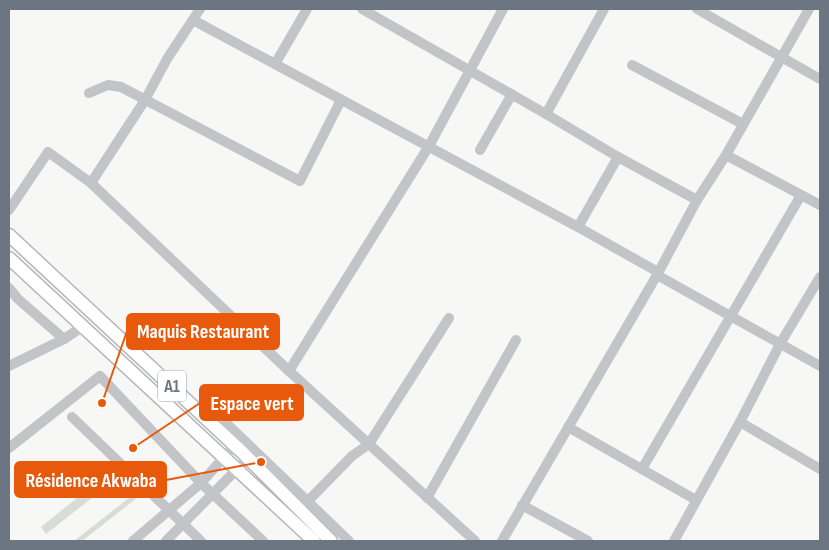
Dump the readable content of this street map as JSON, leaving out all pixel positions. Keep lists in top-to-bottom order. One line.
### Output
{"streets":{"main road":["A1"]},"places":["Maquis Restaurant","Espace vert","Résidence Akwaba"]}
